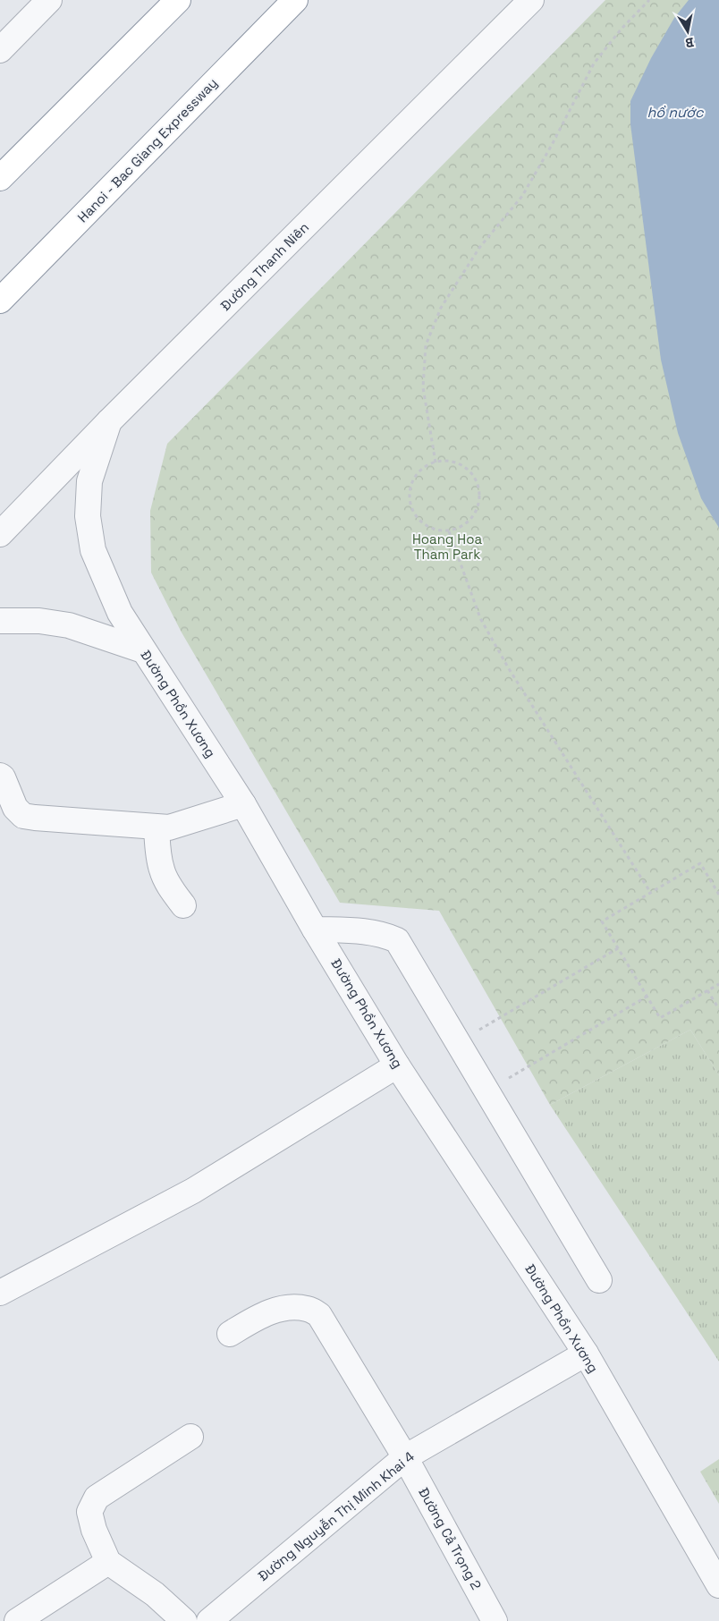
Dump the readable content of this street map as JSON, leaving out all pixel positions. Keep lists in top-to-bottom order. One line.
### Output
{"streets":{"highway":["Hanoi - Bac Giang Expressway"],"street":["Đường Thanh Niên","Đường Phồn Xương","Đường Nguyễn Thị Minh Khai 4","Đường Cả Trọng 2"]},"crossings":[["Đường Thanh Niên","Đường Phồn Xương"],["Đường Phồn Xương","Đường Nguyễn Thị Minh Khai 4"],["Đường Nguyễn Thị Minh Khai 4","Đường Cả Trọng 2"]],"water":["hồ nước"],"parks":["Hoang Hoa Tham Park"],"north":"bottom"}
